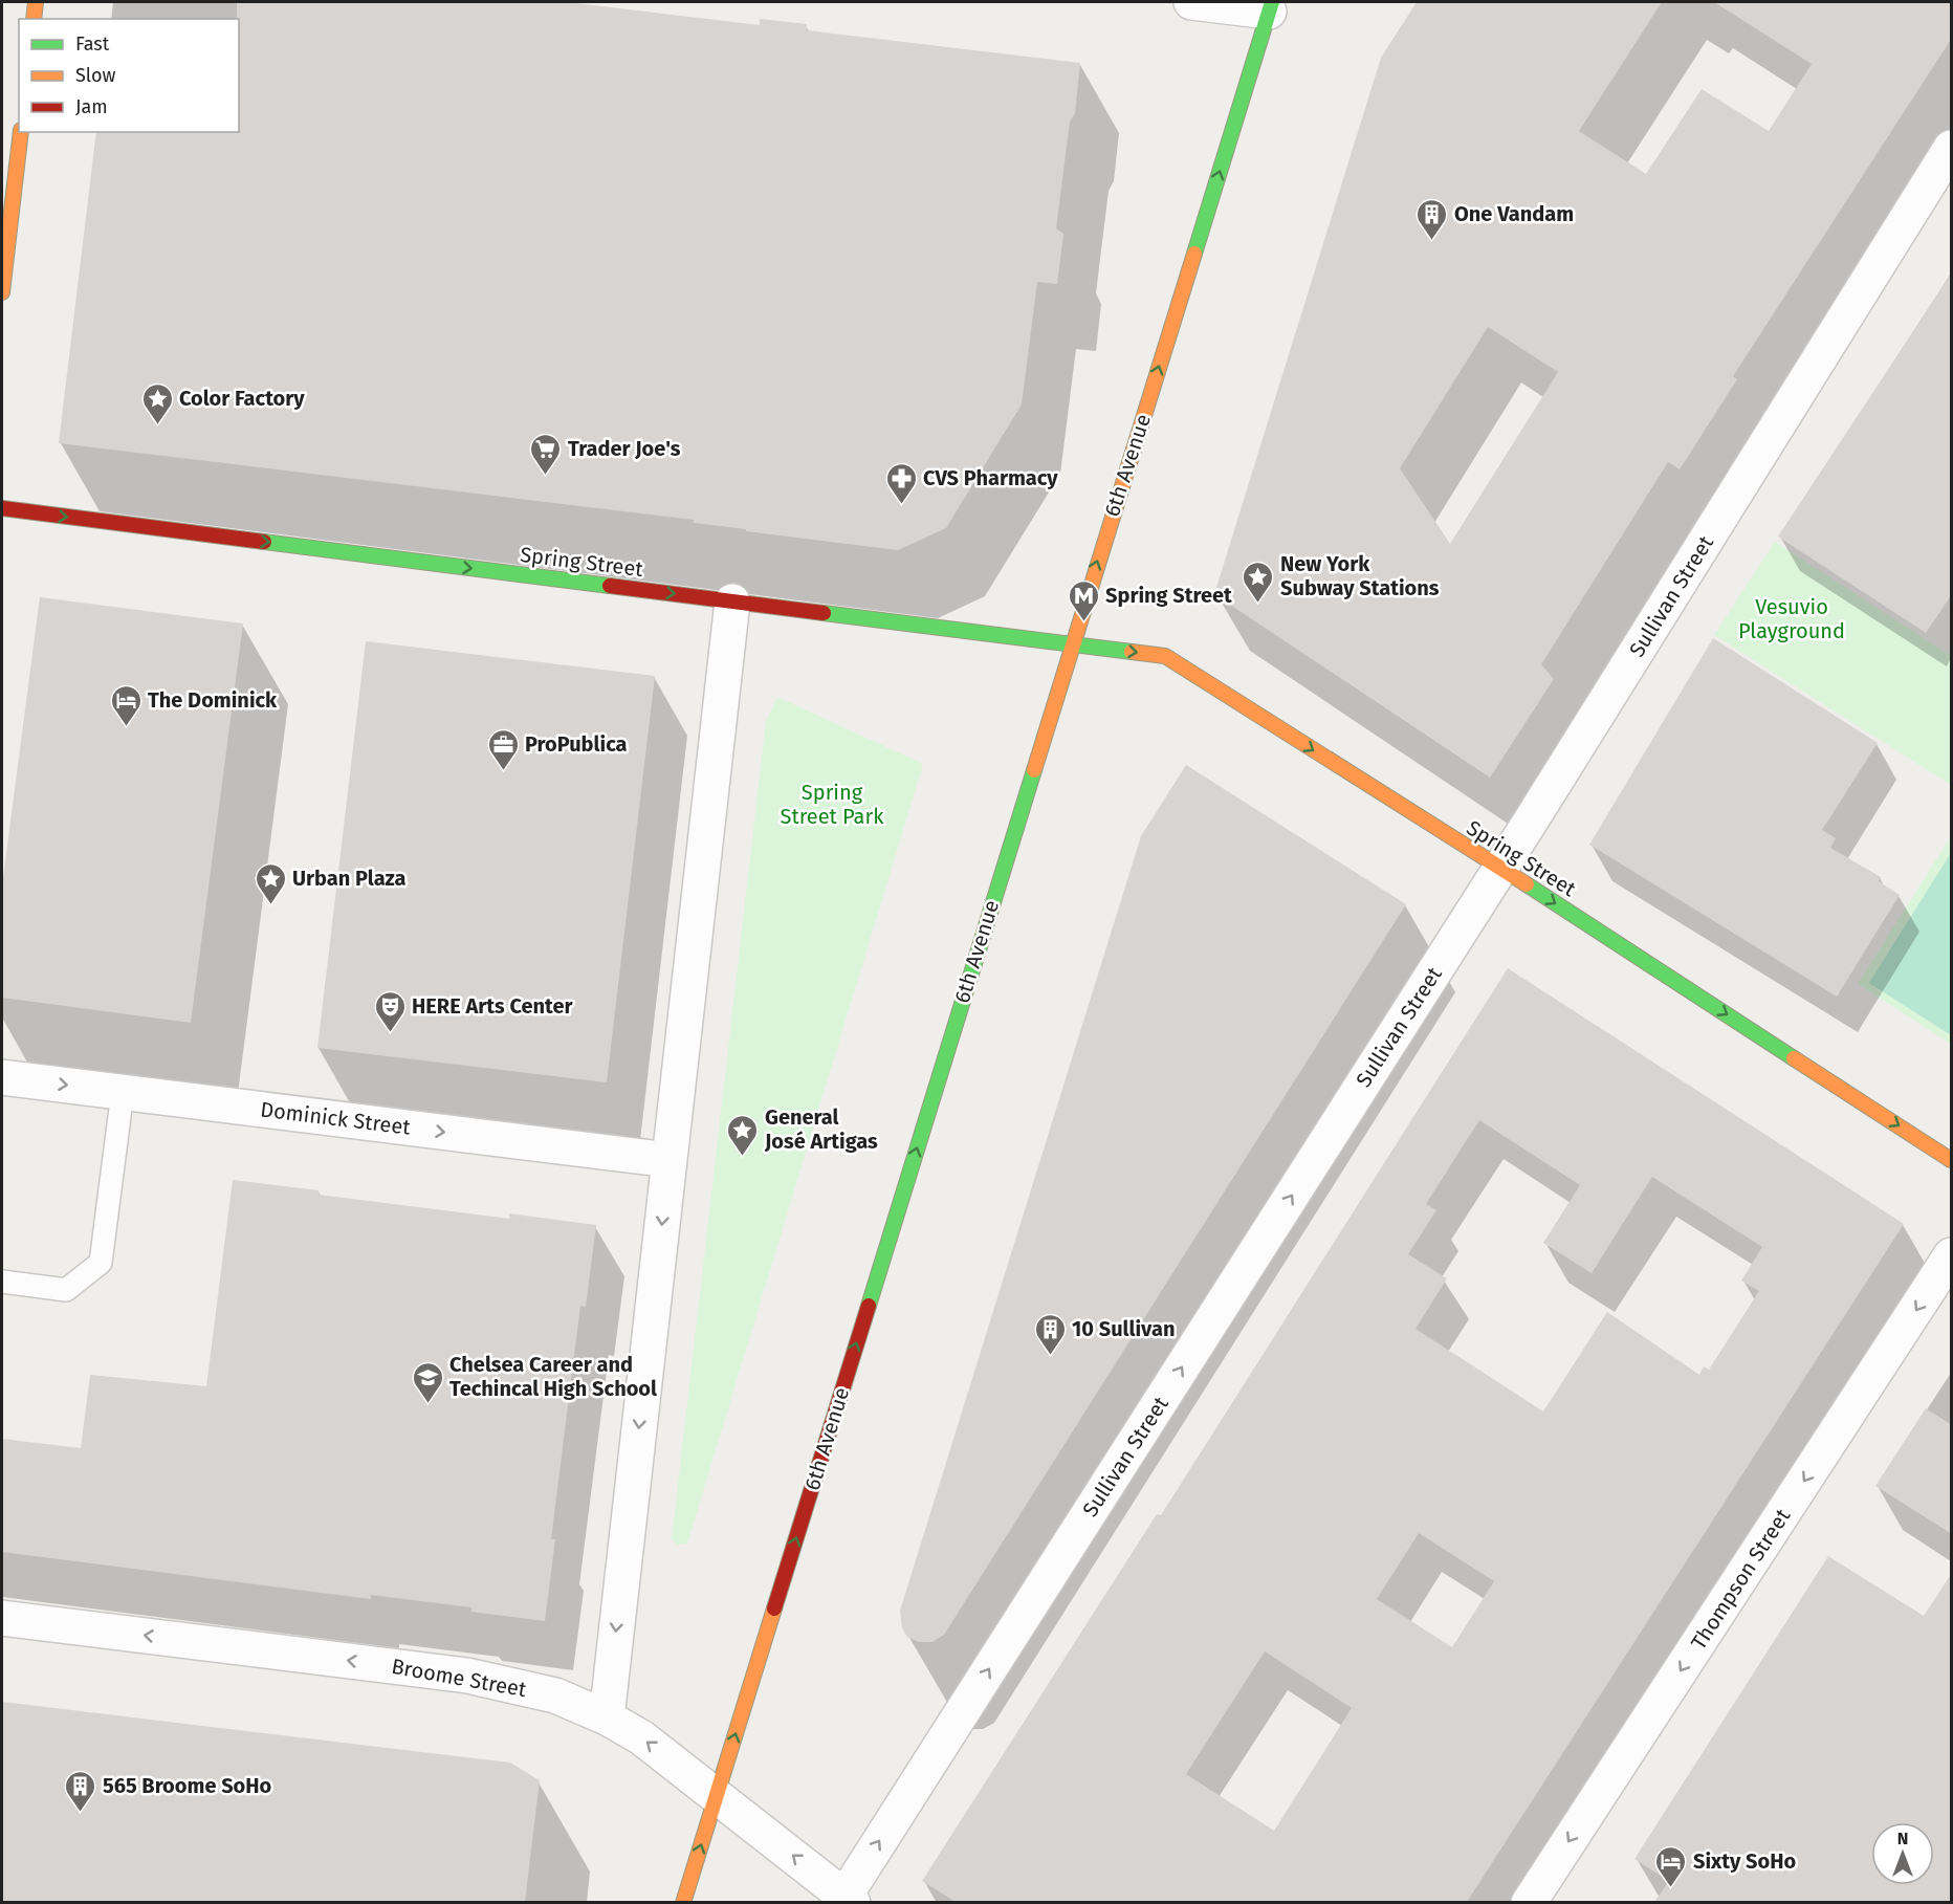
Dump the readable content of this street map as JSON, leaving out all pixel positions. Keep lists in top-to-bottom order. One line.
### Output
{"streets":{"main road":["6th Avenue","Spring Street"],"street":["Sullivan Street","Dominick Street","Thompson Street","Broome Street"]},"crossings":[["6th Avenue","Spring Street"],["6th Avenue","Broome Street"],["Spring Street","Sullivan Street"],["Sullivan Street","Broome Street"]],"one_way":["6th Avenue","Spring Street","Sullivan Street","Dominick Street","Thompson Street","Broome Street"],"parks":["Vesuvio Playground","Spring Street Park"],"places":{"building":["One Vandam","10 Sullivan","565 Broome SoHo"],"place":["Color Factory","New York Subway Stations","Urban Plaza","General José Artigas"],"supermarket":["Trader Joe's"],"pharmacy":["CVS Pharmacy"],"metro station":["Spring Street"],"hotel":["The Dominick","Sixty SoHo"],"office":["ProPublica"],"theatre":["HERE Arts Center"],"school or university":["Chelsea Career and Techincal High School"]},"legend":["Fast","Slow","Jam"],"north":"top"}
